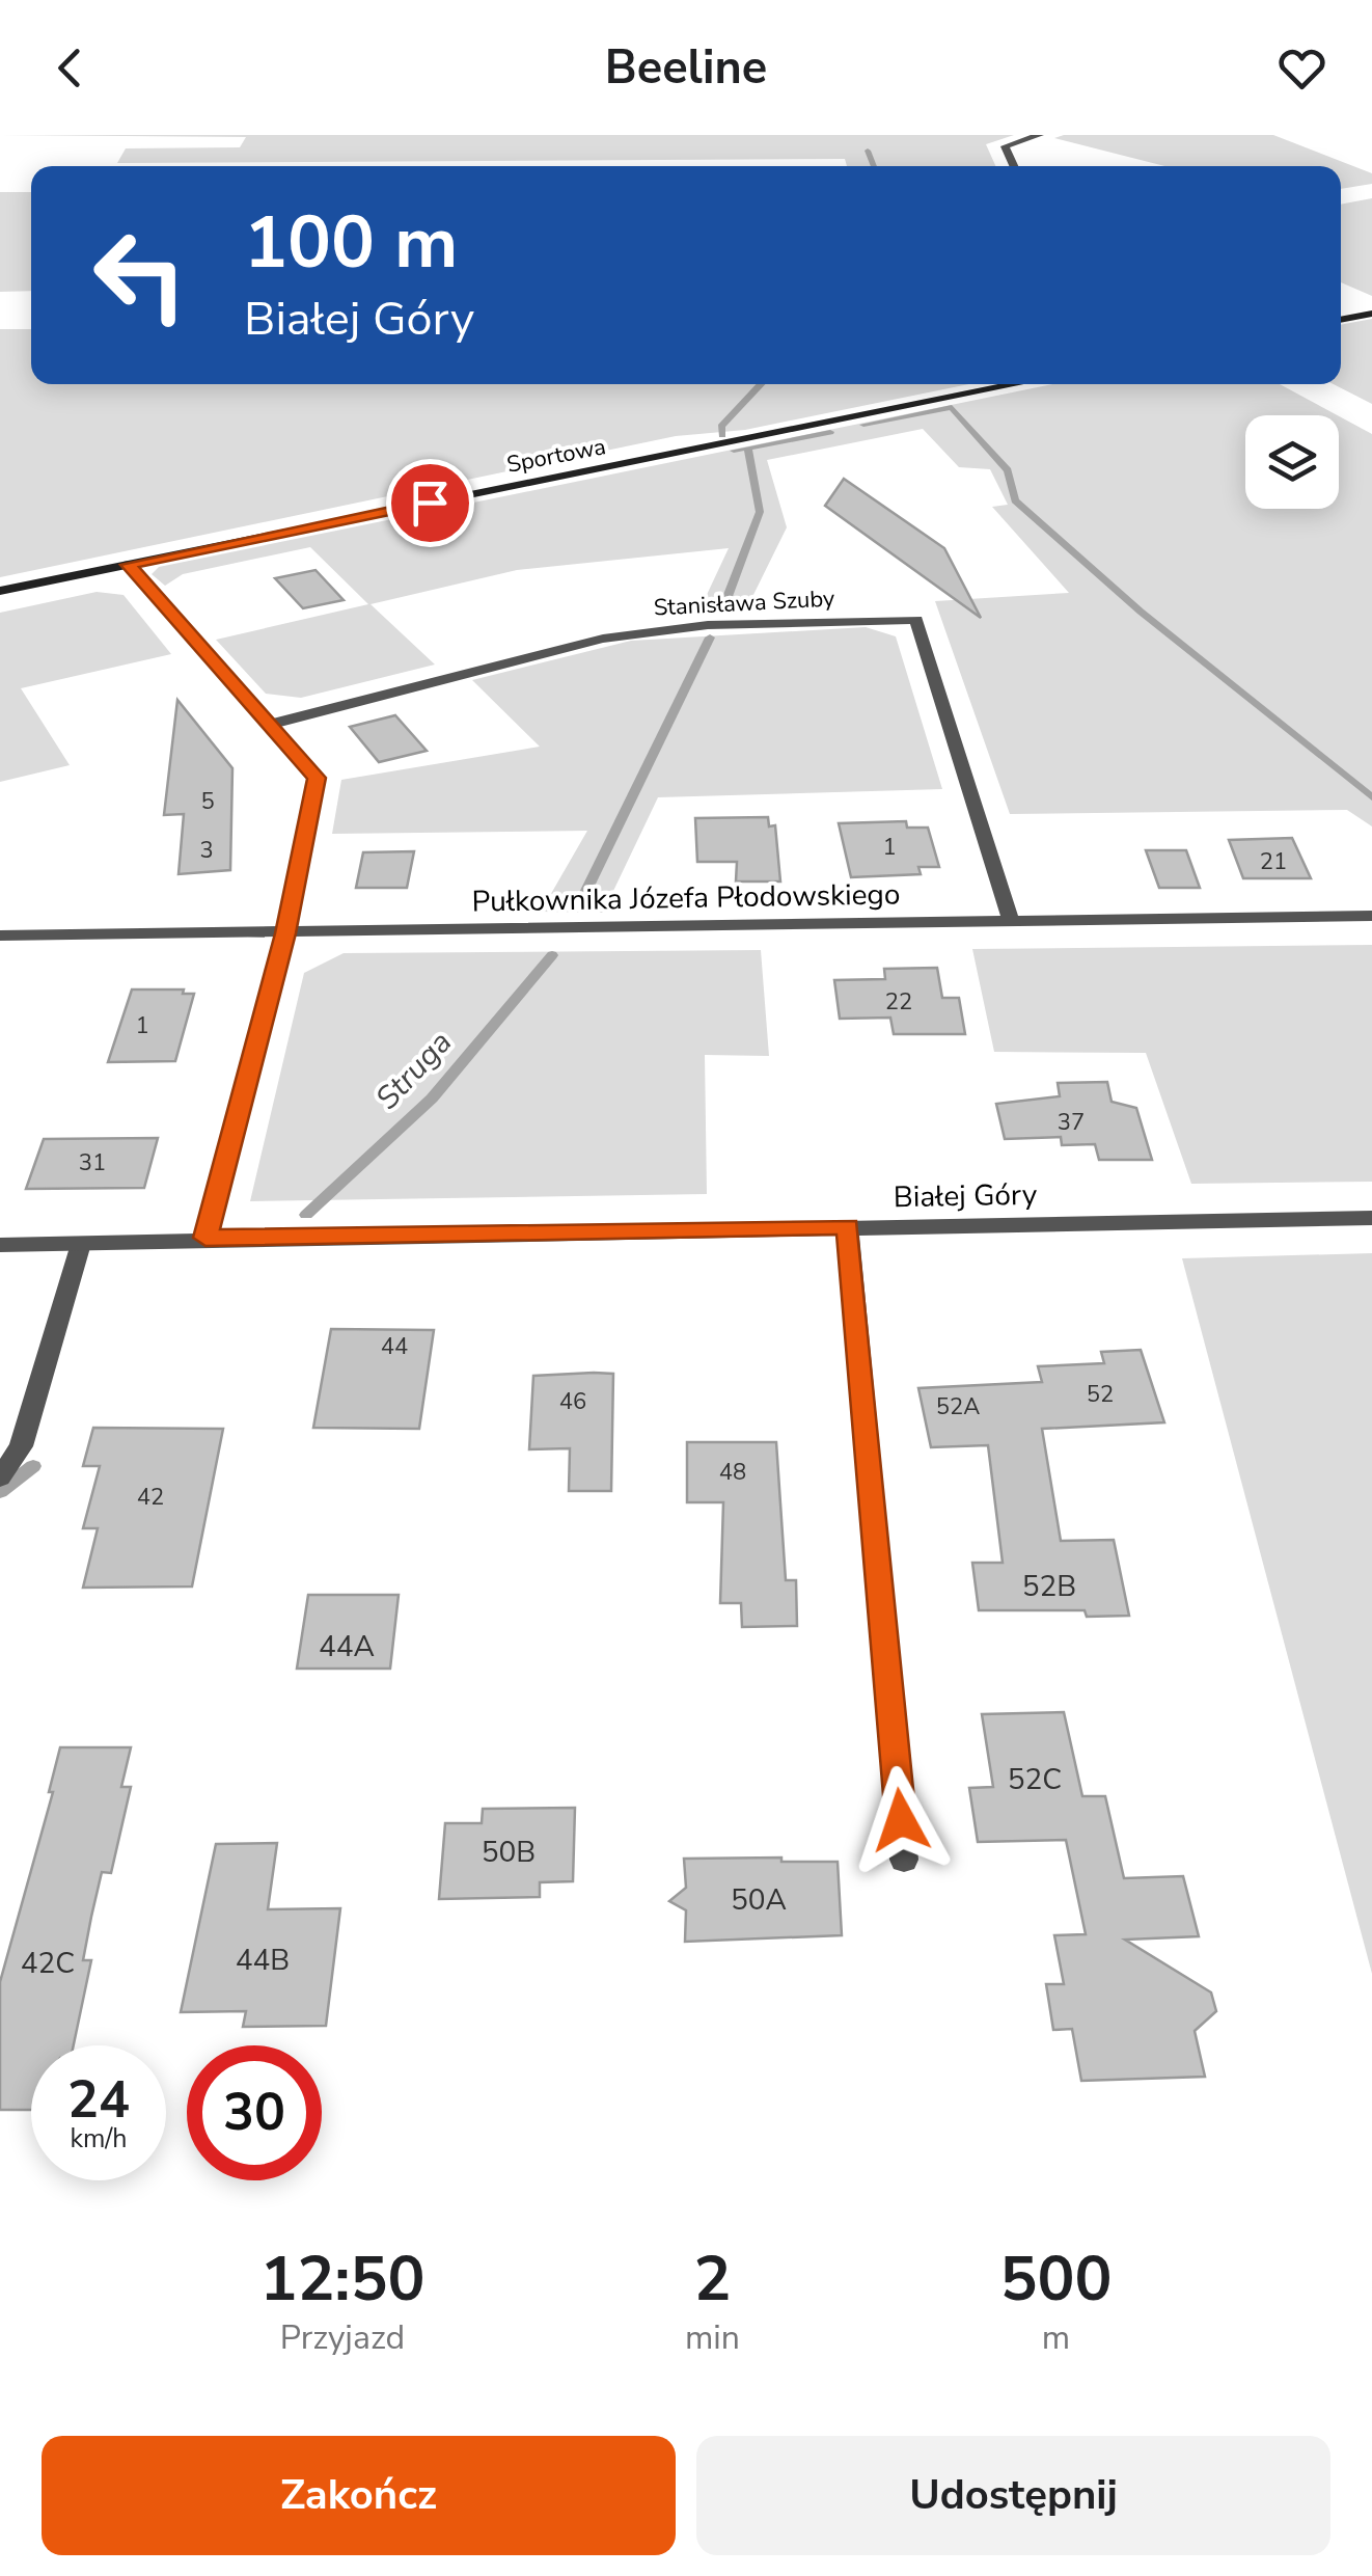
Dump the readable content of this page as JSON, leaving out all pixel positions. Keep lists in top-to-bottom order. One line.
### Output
{"streets":{"street":["Sportowa","Stanisława Szuby","Pułkownika Józefa Płodowskiego","Białej Góry"]},"crossings":[["Stanisława Szuby","Pułkownika Józefa Płodowskiego"]],"water":["Struga"],"house_numbers":["5","1","3","21","22","1","37","31","44","52","46","52A","48","42","52B","44A","52C","50B","50A","44B","42C"],"page":{"header":"Beeline","turn":["100 m","Białej Góry"],"speed":"24 km/h","limit":"30","eta":["12:50","Przyjazd","2","min","500","m"],"buttons":["Zakończ","Udostępnij"]}}
